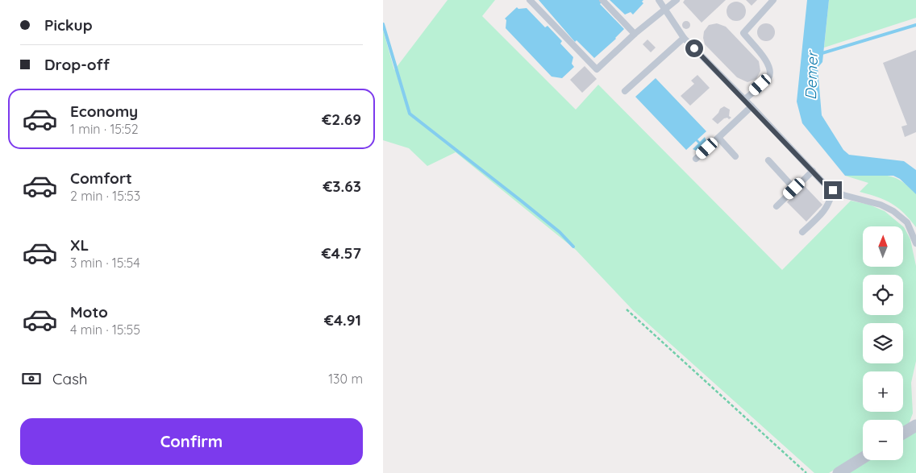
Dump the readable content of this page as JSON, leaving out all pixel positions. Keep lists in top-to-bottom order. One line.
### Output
{"water":["Demer"],"north":"top","page":{"banner":["Pickup","Drop-off"],"list":[{"name":"Economy","note":"1 min · 15:52","value":"€2.69"},{"name":"Comfort","note":"2 min · 15:53","value":"€3.63"},{"name":"XL","note":"3 min · 15:54","value":"€4.57"},{"name":"Moto","note":"4 min · 15:55","value":"€4.91"}],"map_buttons":["+","−"],"pay":["Cash","130 m"],"buttons":"Confirm"}}
